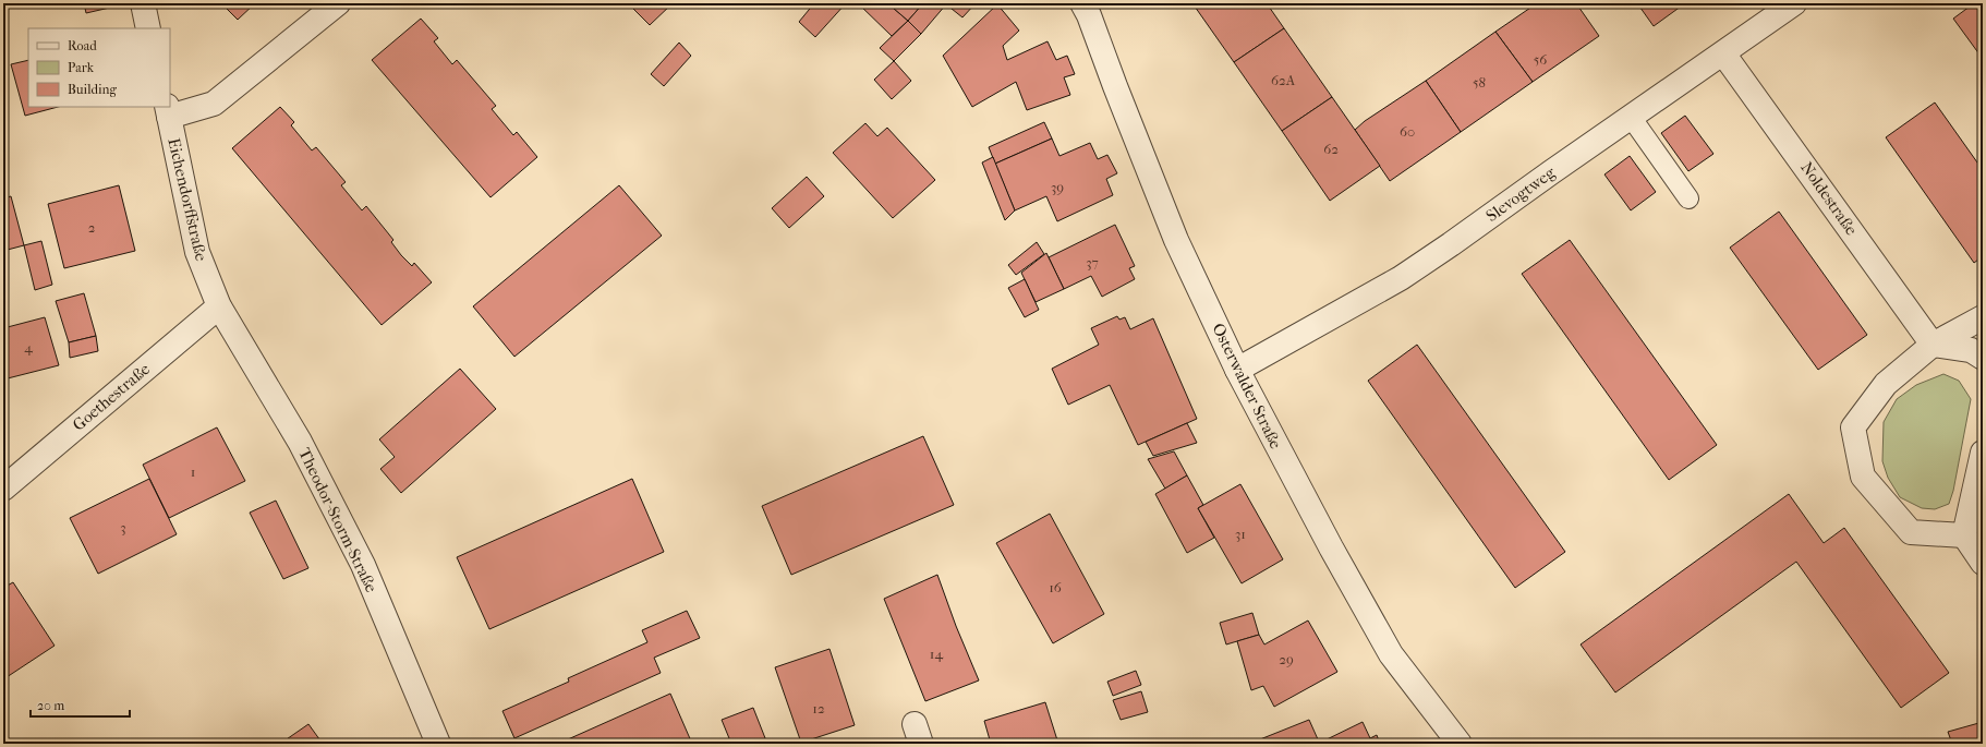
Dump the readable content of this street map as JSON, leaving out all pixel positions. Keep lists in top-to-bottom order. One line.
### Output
{"streets":{"street":["Slevogtweg","Noldestraße","Eichendorffstraße","Osterwalder Straße","Goethestraße","Theodor-Storm-Straße"]},"crossings":[["Slevogtweg","Noldestraße"],["Slevogtweg","Osterwalder Straße"],["Eichendorffstraße","Goethestraße"],["Eichendorffstraße","Theodor-Storm-Straße"],["Goethestraße","Theodor-Storm-Straße"]],"house_numbers":["56","62A","58","60","62","39","2","37","4","1","3","31","16","14","29","12"],"legend":["Road","Park","Building"],"scale_bar":"20 m"}
